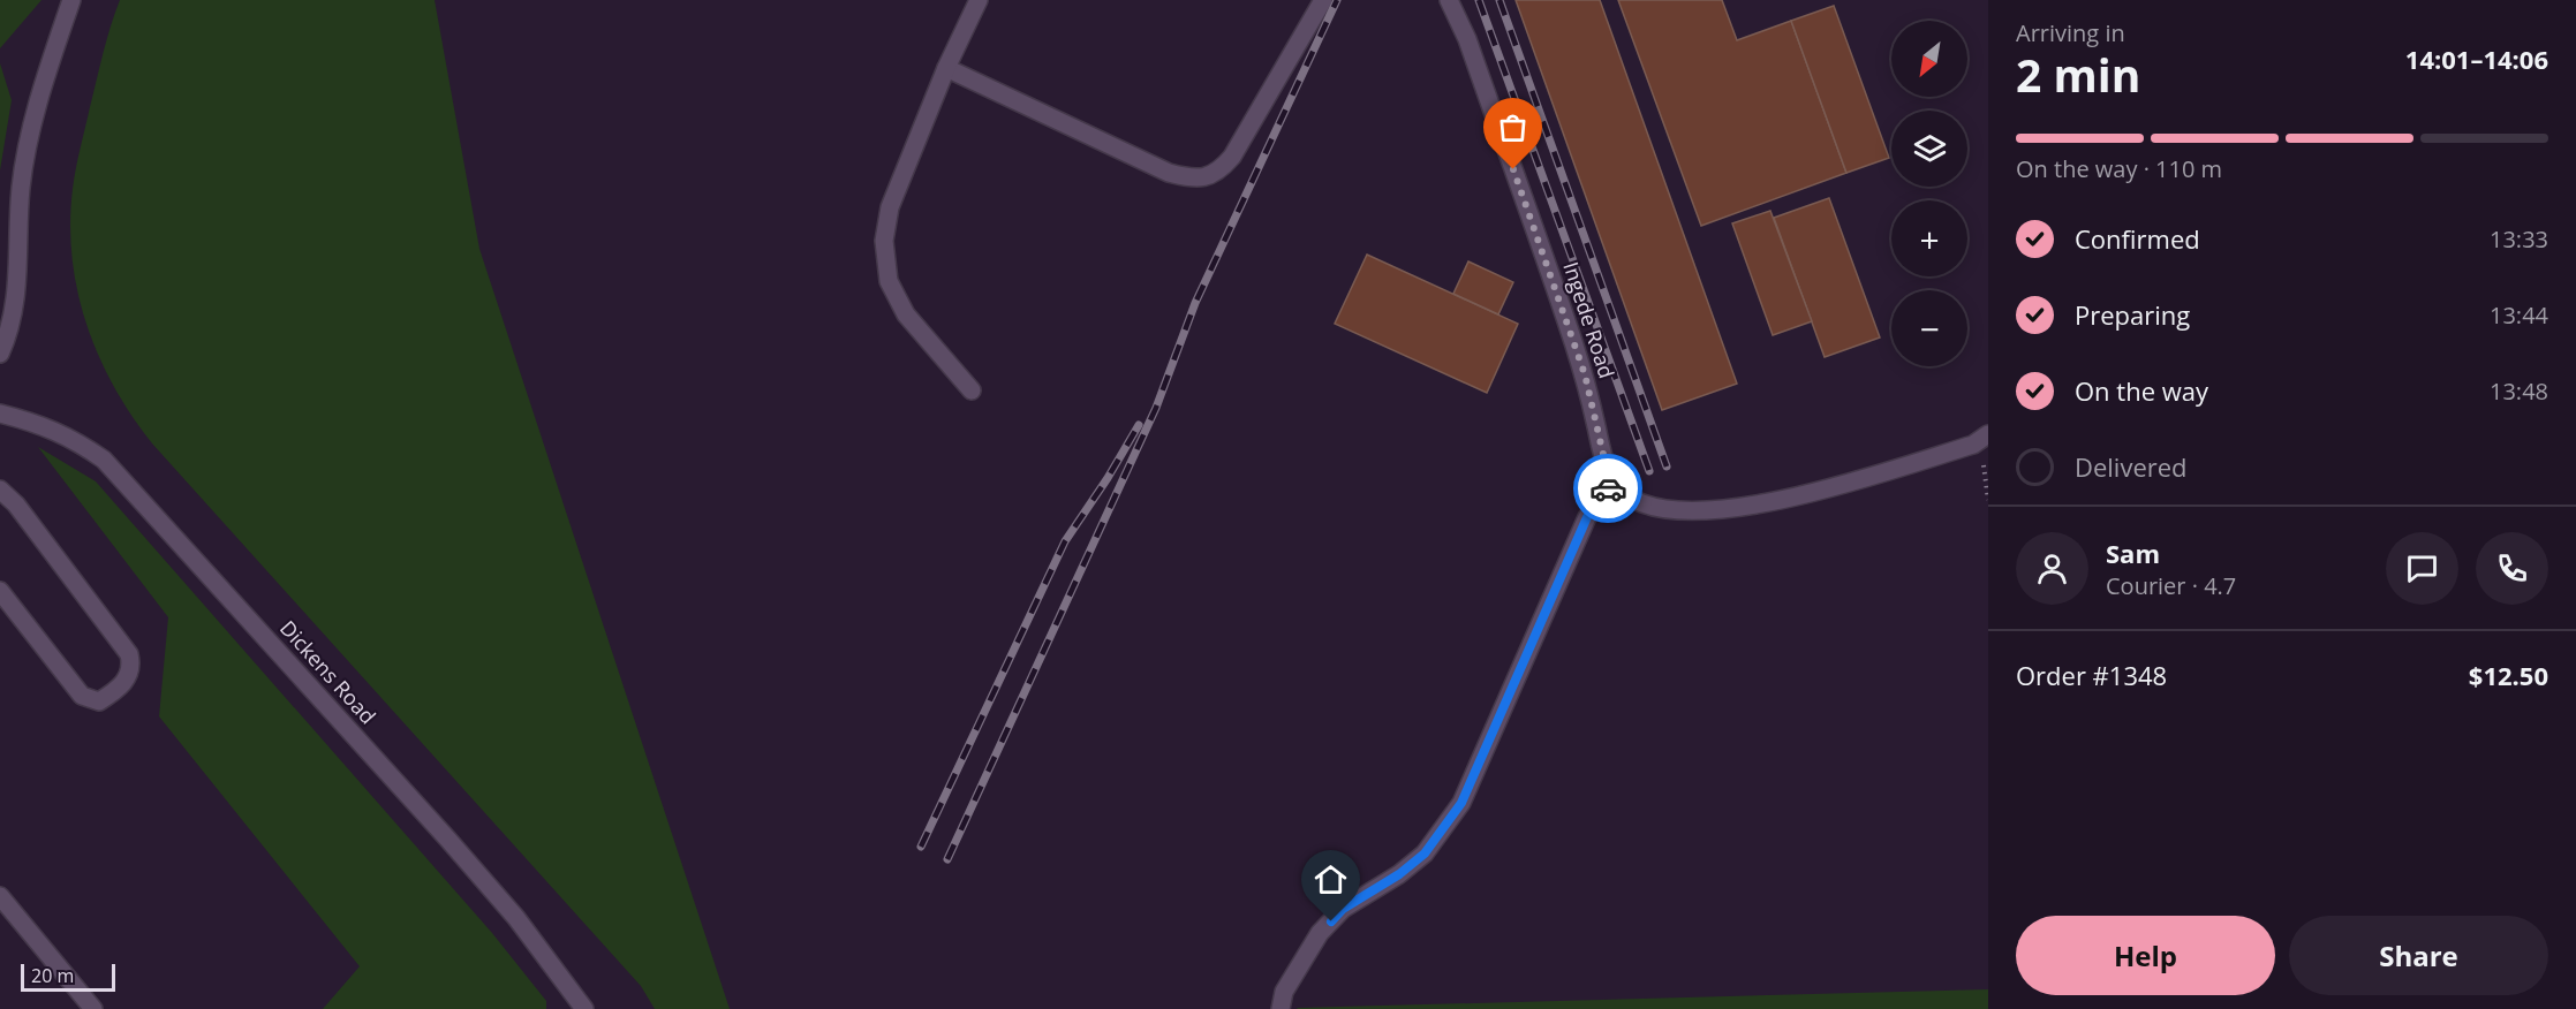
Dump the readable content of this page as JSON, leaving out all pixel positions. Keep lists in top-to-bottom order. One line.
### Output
{"streets":{"lane":["Ingede Road","Dickens Road"]},"scale_bar":"20 m","north":"bottom left","page":{"heading":["2 min","Arriving in","14:01–14:06"],"panel":["Sam","Courier · 4.7","Order #1348","$12.50"],"map_buttons":["+","−"],"bar":"On the way · 110 m","list":[["Confirmed","13:33"],["Preparing","13:44"],["On the way","13:48"],"Delivered"],"buttons":["Help","Share"],"scale":"20 m"}}
